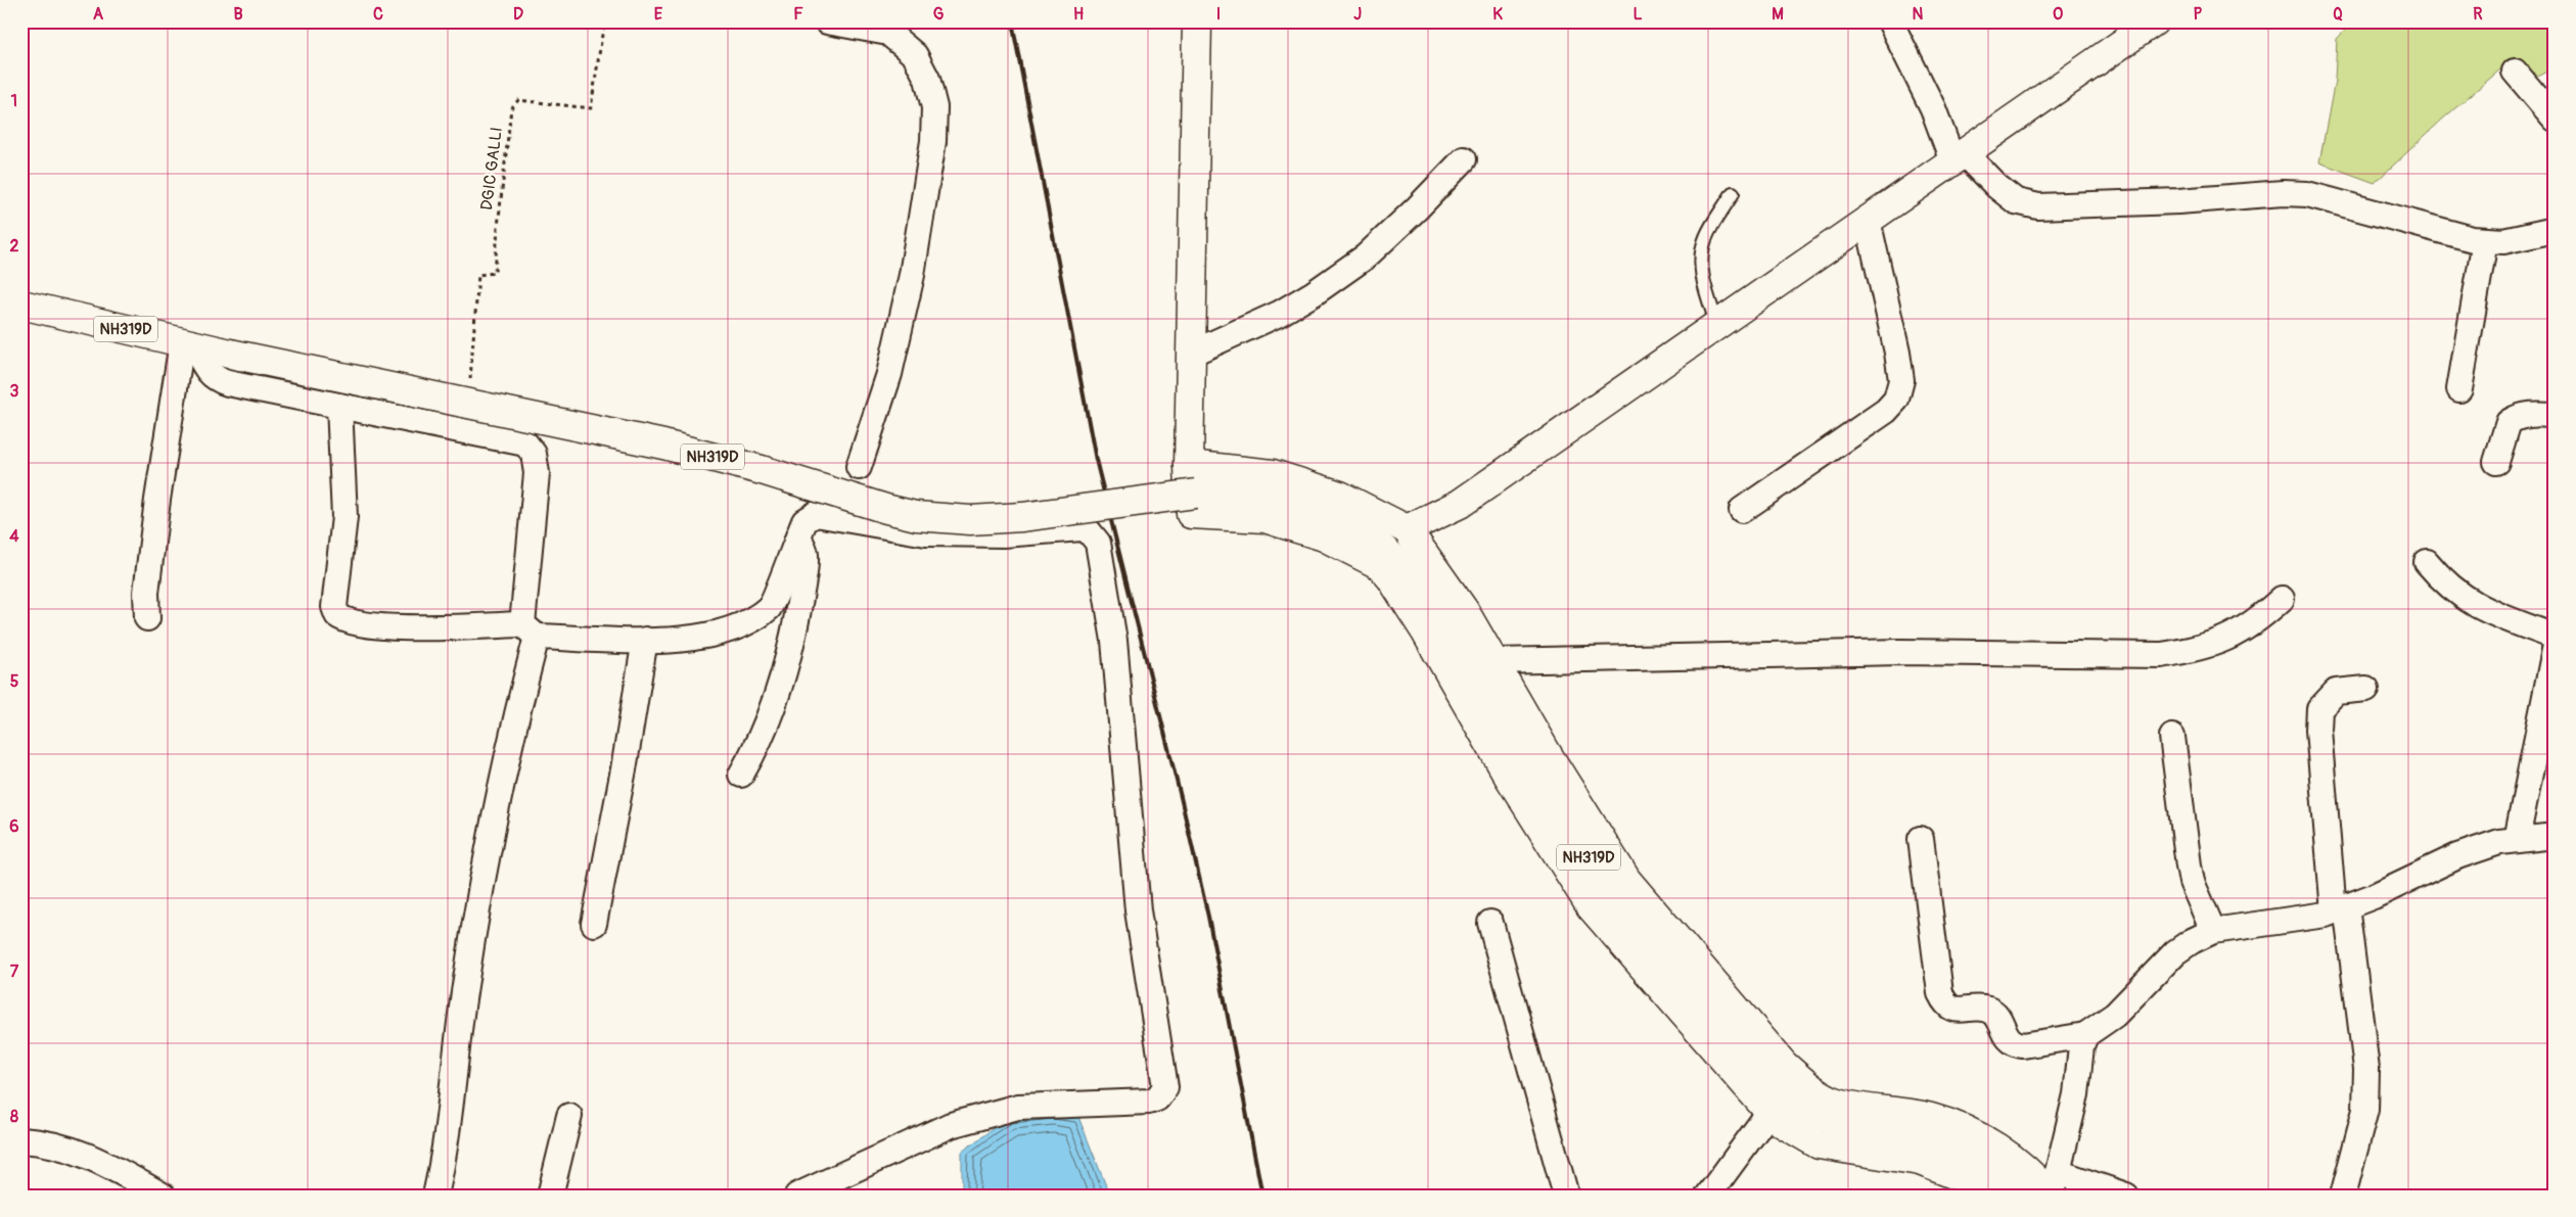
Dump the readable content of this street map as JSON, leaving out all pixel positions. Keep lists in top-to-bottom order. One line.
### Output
{"streets":{"main road":["NH319D"],"path":["DGIC GALLI"]},"grid":{"columns":["A","B","C","D","E","F","G","H","I","J","K","L","M","N","O","P","Q","R"],"rows":["1","2","3","4","5","6","7","8"]}}
